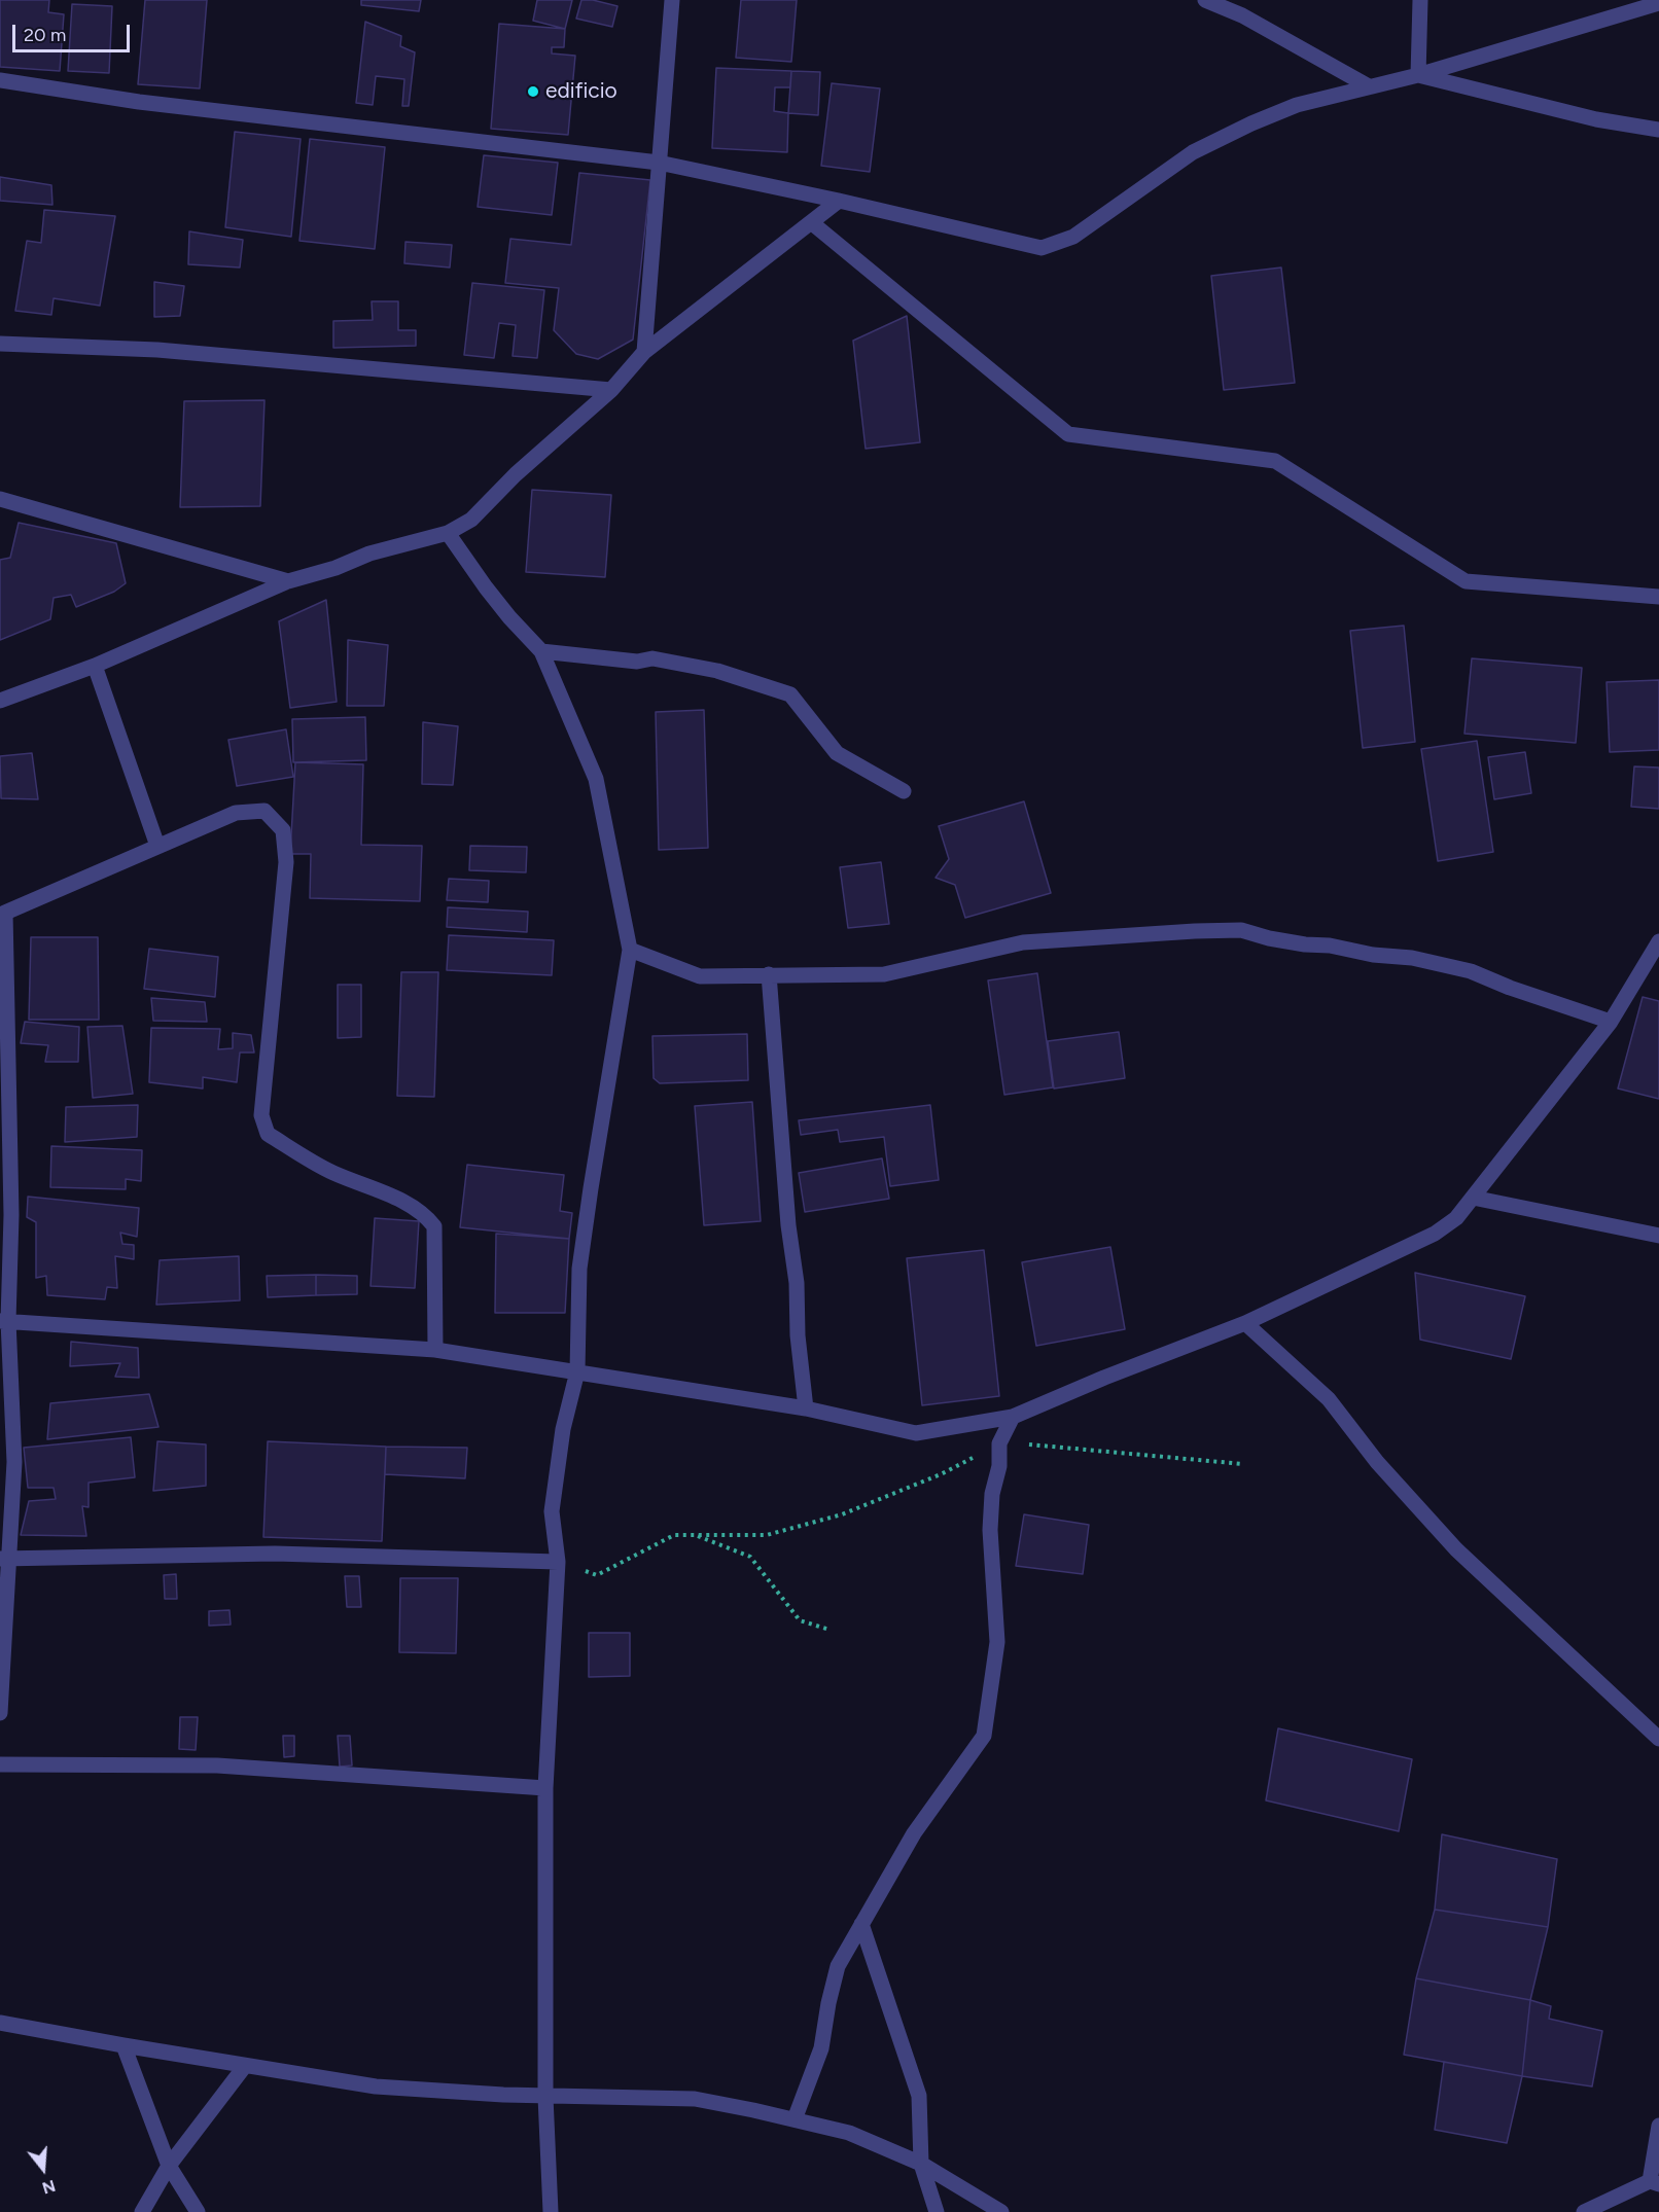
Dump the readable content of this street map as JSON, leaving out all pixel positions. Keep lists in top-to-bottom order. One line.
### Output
{"places":["edificio"],"scale_bar":"20 m","north":"bottom"}
